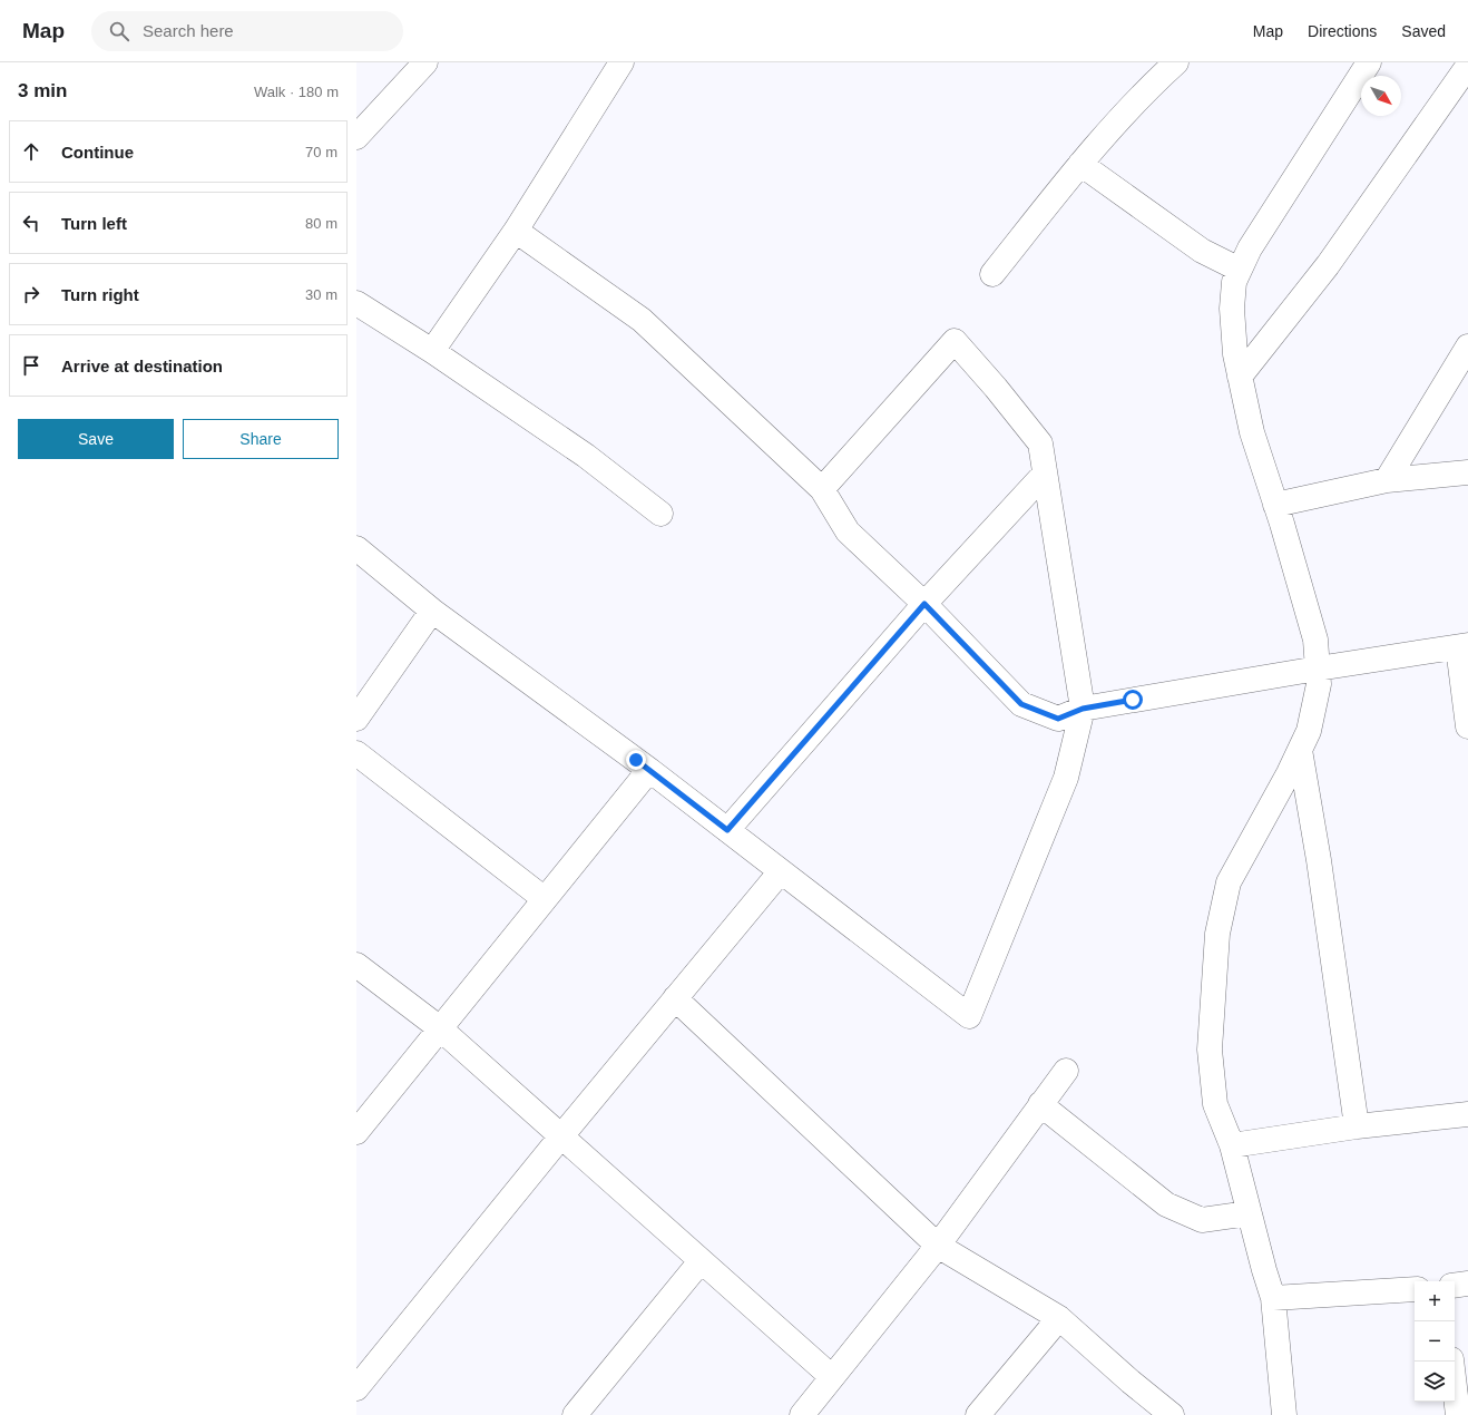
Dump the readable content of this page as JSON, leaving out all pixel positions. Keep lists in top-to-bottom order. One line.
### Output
{"north":"bottom right","page":{"header":"Map","search":"Search here","nav":["Map","Directions","Saved"],"heading":["3 min","Walk · 180 m"],"list":[["Continue","70 m"],["Turn left","80 m"],["Turn right","30 m"],"Arrive at destination"],"buttons":["Save","Share"],"map_buttons":["+","−"]}}
